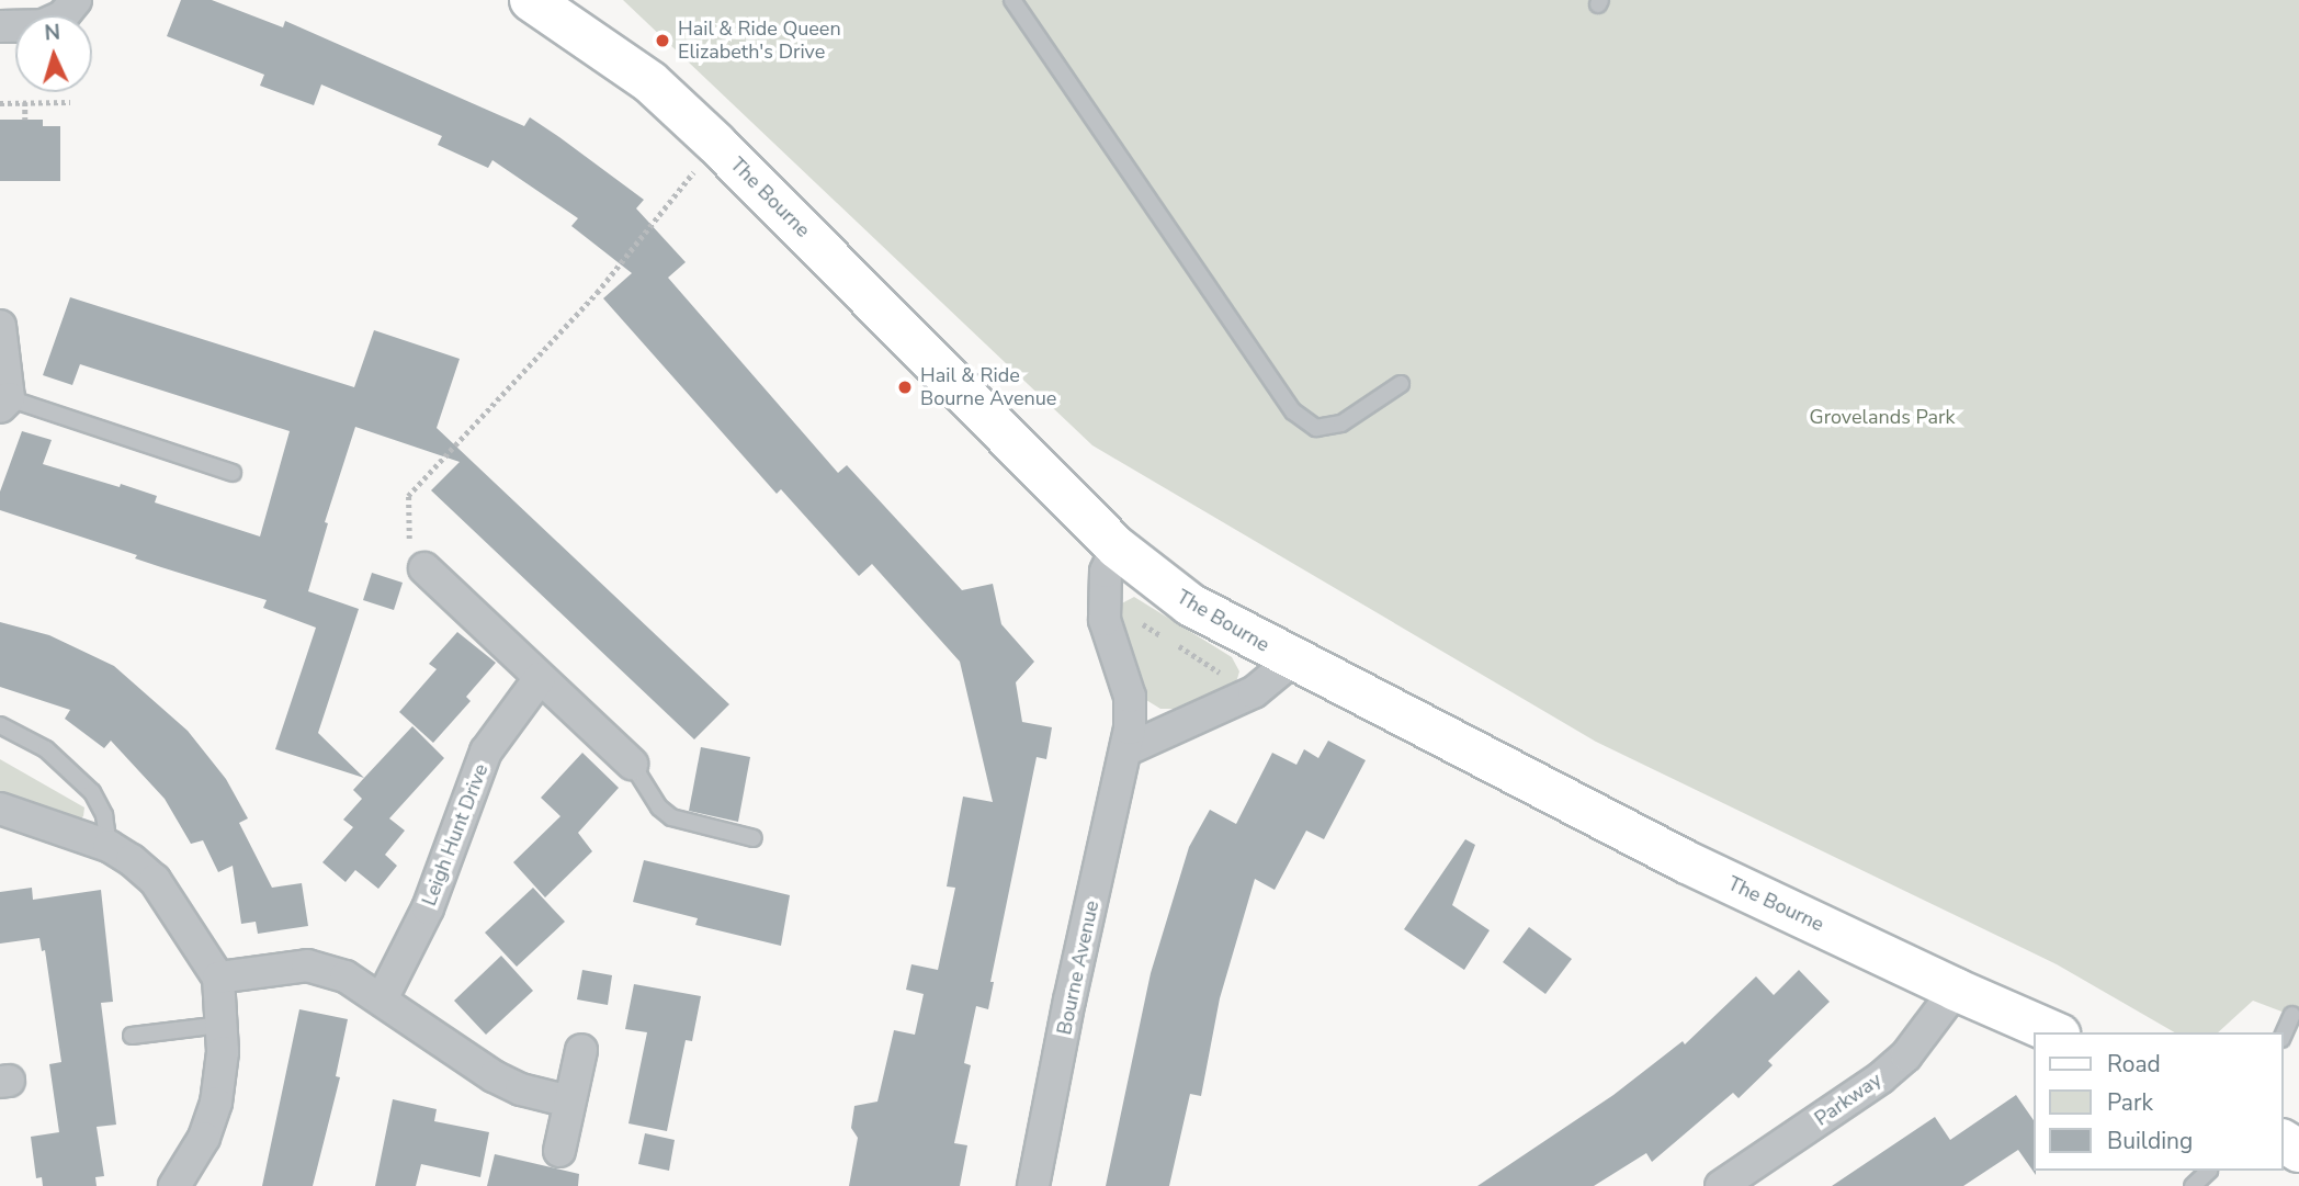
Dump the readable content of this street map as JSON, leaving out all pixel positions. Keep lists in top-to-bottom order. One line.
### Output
{"streets":{"main road":["The Bourne"],"street":["Leigh Hunt Drive","Bourne Avenue","Parkway"]},"crossings":[["The Bourne","Bourne Avenue"],["The Bourne","Parkway"]],"parks":["Grovelands Park"],"places":["Hail & Ride Queen Elizabeth's Drive","Hail & Ride Bourne Avenue"],"legend":["Road","Park","Building"],"north":"top"}
